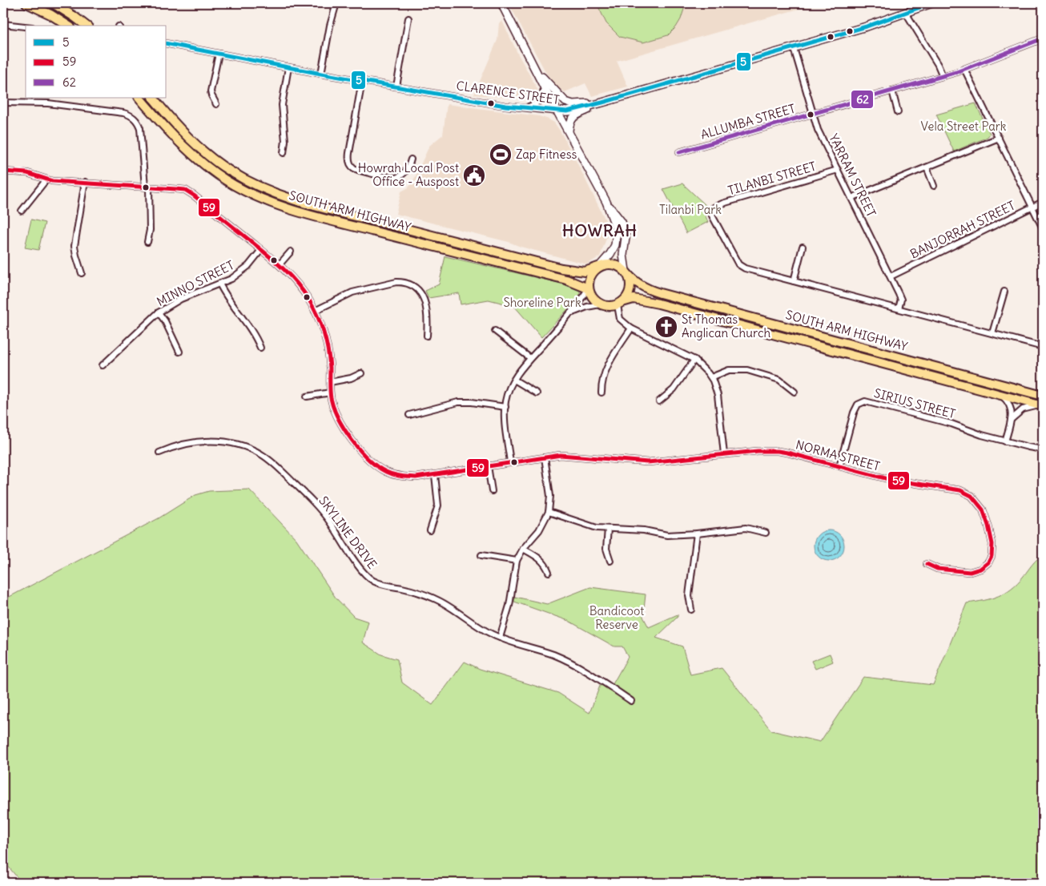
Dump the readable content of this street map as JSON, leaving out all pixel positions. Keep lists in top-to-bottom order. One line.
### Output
{"streets":{"main road":["CLARENCE STREET","SOUTH ARM HIGHWAY"],"street":["ALLUMBA STREET","YARRAM STREET","TILANBI STREET","BANJORRAH STREET","MINNO STREET","SIRIUS STREET","NORMA STREET","SKYLINE DRIVE"]},"crossings":[["CLARENCE STREET","YARRAM STREET"],["ALLUMBA STREET","YARRAM STREET"],["YARRAM STREET","TILANBI STREET"],["YARRAM STREET","BANJORRAH STREET"],["MINNO STREET","NORMA STREET"],["SIRIUS STREET","NORMA STREET"]],"districts":["HOWRAH"],"parks":["Vela Street Park","Tilanbi Park","Shoreline Park","Bandicoot Reserve"],"places":{"sports":["Zap Fitness"],"public building":["Howrah Local Post Office - Auspost"],"church":["St Thomas Anglican Church"]},"lines":["transit line 5","transit line 62","transit line 59"],"legend":["5","59","62"]}
